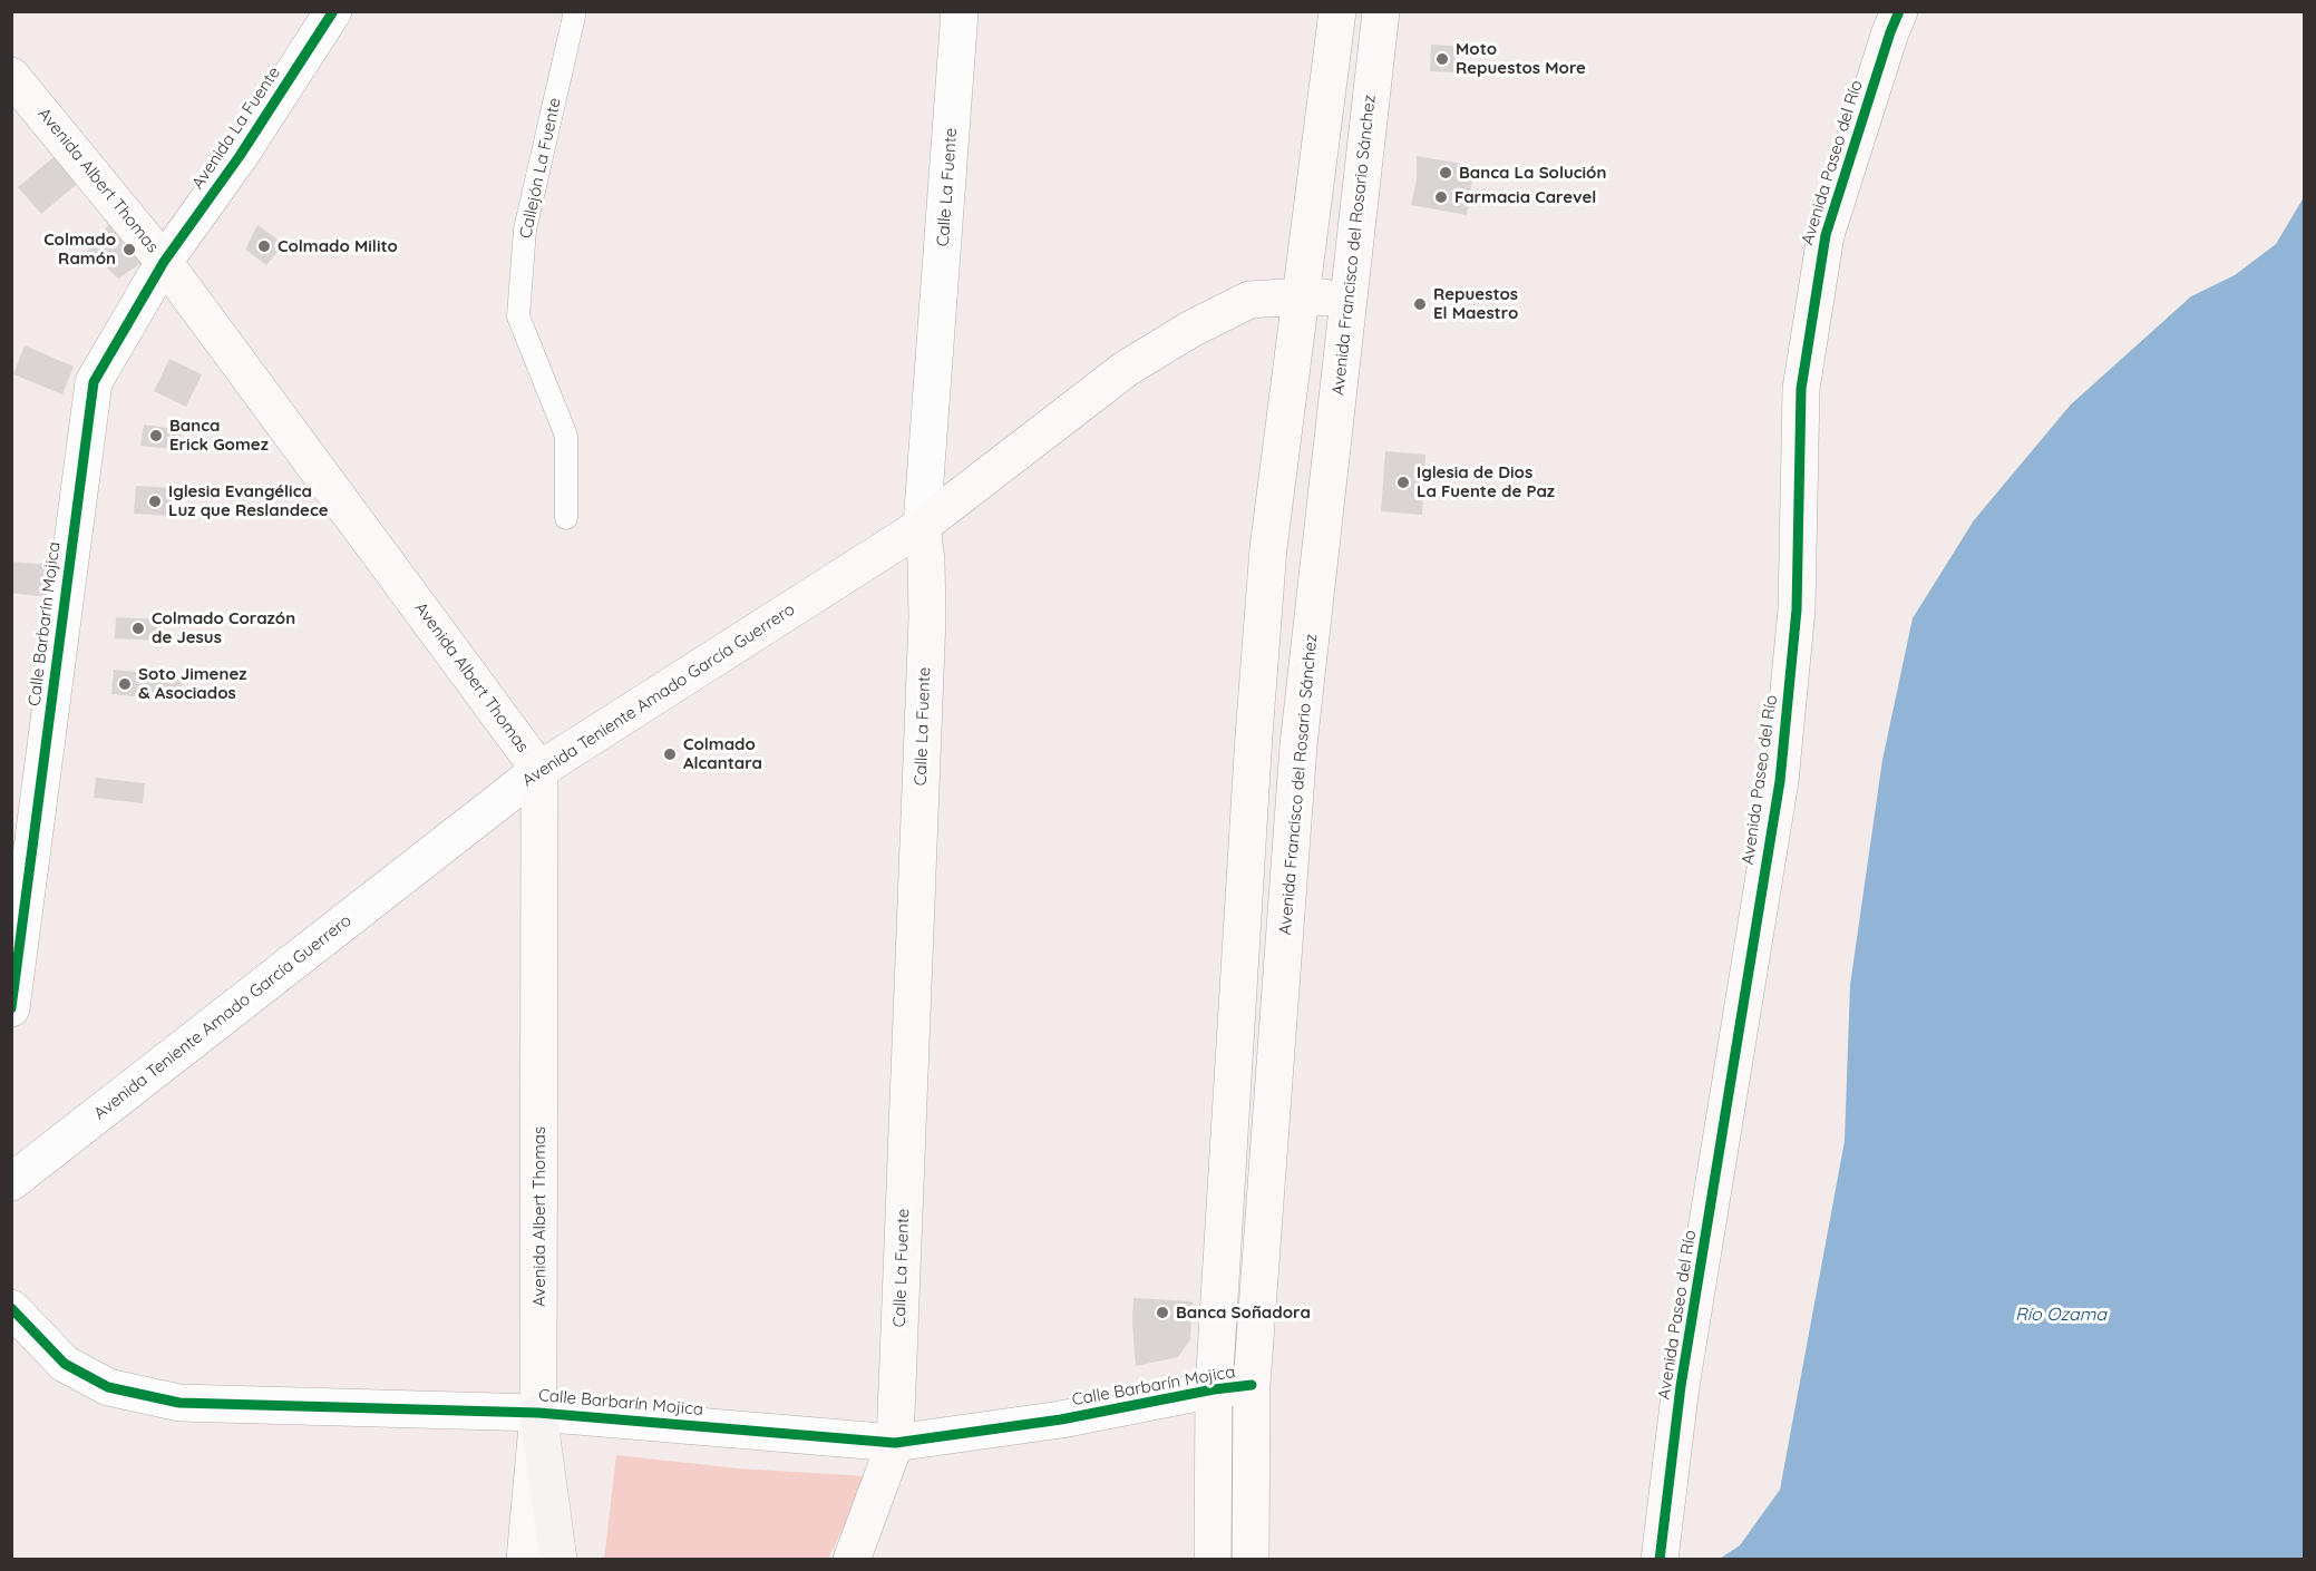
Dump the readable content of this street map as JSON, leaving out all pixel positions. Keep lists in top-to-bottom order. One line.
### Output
{"streets":{"main road":["Avenida Paseo del Río","Avenida Albert Thomas","Calle La Fuente","Avenida Francisco del Rosario Sánchez","Avenida Teniente Amado García Guerrero"],"street":["Avenida La Fuente","Calle Barbarín Mojica"],"lane":["Callejón La Fuente"]},"crossings":[["Avenida La Fuente","Avenida Albert Thomas"],["Avenida La Fuente","Calle Barbarín Mojica"],["Avenida Albert Thomas","Calle Barbarín Mojica"],["Avenida Albert Thomas","Avenida Teniente Amado García Guerrero"],["Calle La Fuente","Calle Barbarín Mojica"],["Calle La Fuente","Avenida Teniente Amado García Guerrero"],["Avenida Francisco del Rosario Sánchez","Calle Barbarín Mojica"],["Avenida Francisco del Rosario Sánchez","Avenida Teniente Amado García Guerrero"]],"water":["Río Ozama"],"places":["Moto Repuestos More","Banca La Solución","Farmacia Carevel","Colmado Milito","Colmado Ramón","Repuestos El Maestro","Banca Erick Gomez","Iglesia de Dios La Fuente de Paz","Iglesia Evangélica Luz que Reslandece","Colmado Corazón de Jesus","Soto Jimenez & Asociados","Colmado Alcantara","Banca Soñadora"]}
